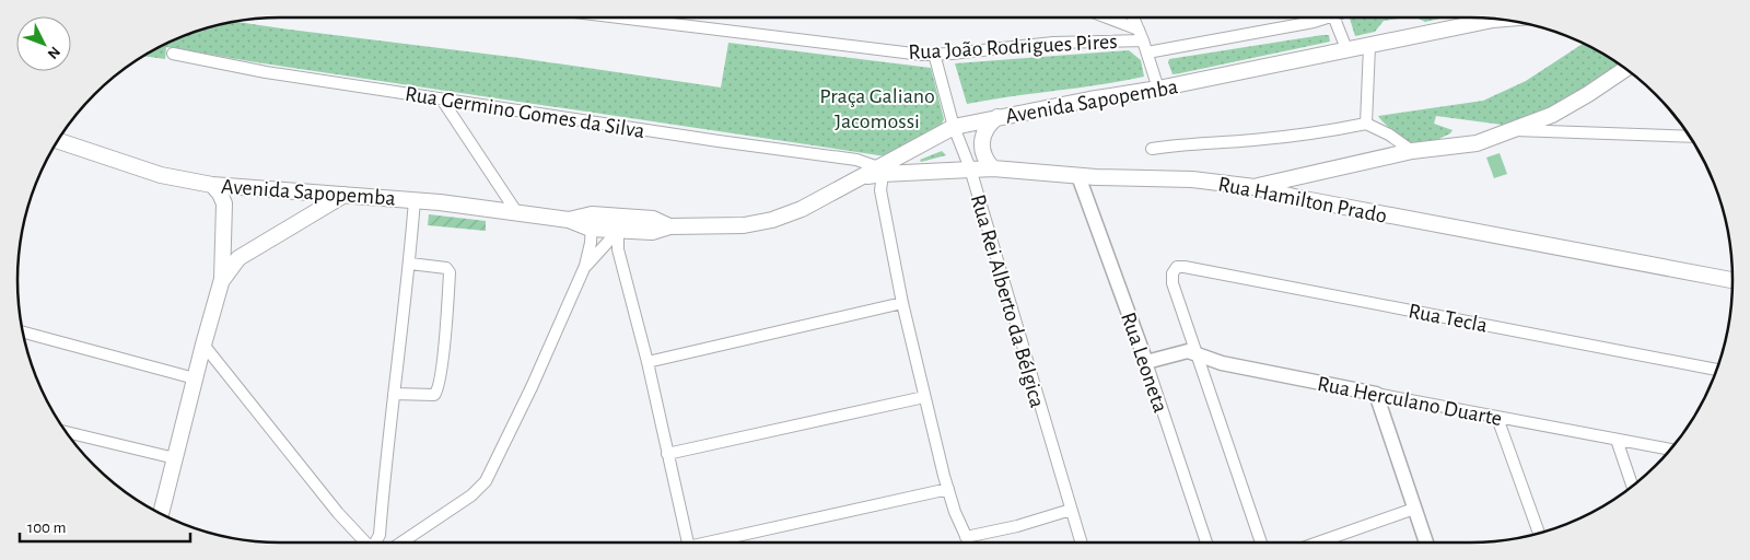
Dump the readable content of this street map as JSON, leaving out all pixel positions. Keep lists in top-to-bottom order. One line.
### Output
{"streets":{"main road":["Avenida Sapopemba","Rua Hamilton Prado"],"street":["Rua João Rodrigues Pires","Rua Germino Gomes da Silva","Rua Rei Alberto da Bélgica","Rua Tecla","Rua Leoneta","Rua Herculano Duarte"]},"crossings":[["Rua João Rodrigues Pires","Rua Rei Alberto da Bélgica"],["Avenida Sapopemba","Rua Germino Gomes da Silva"],["Avenida Sapopemba","Rua Hamilton Prado"],["Avenida Sapopemba","Rua Rei Alberto da Bélgica"],["Rua Germino Gomes da Silva","Rua Hamilton Prado"],["Rua Hamilton Prado","Rua Rei Alberto da Bélgica"],["Rua Hamilton Prado","Rua Leoneta"],["Rua Tecla","Rua Herculano Duarte"],["Rua Leoneta","Rua Herculano Duarte"]],"parks":["Praça Galiano Jacomossi"],"scale_bar":"100 m","north":"bottom right"}
